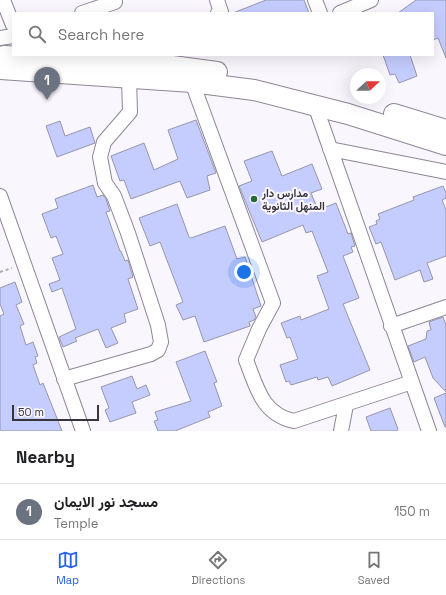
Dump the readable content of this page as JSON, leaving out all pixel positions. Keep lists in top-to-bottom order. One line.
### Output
{"places":["مدارس دار المنهل الثانوية"],"scale_bar":"50 m","north":"right","page":{"search":"Search here","pins":"1","scale":"50 m","heading":"Nearby","list":[{"mark":"1","name":"مسجد نور الايمان","note":"Temple","value":"150 m"}],"nav":["Map","Directions","Saved"]}}
